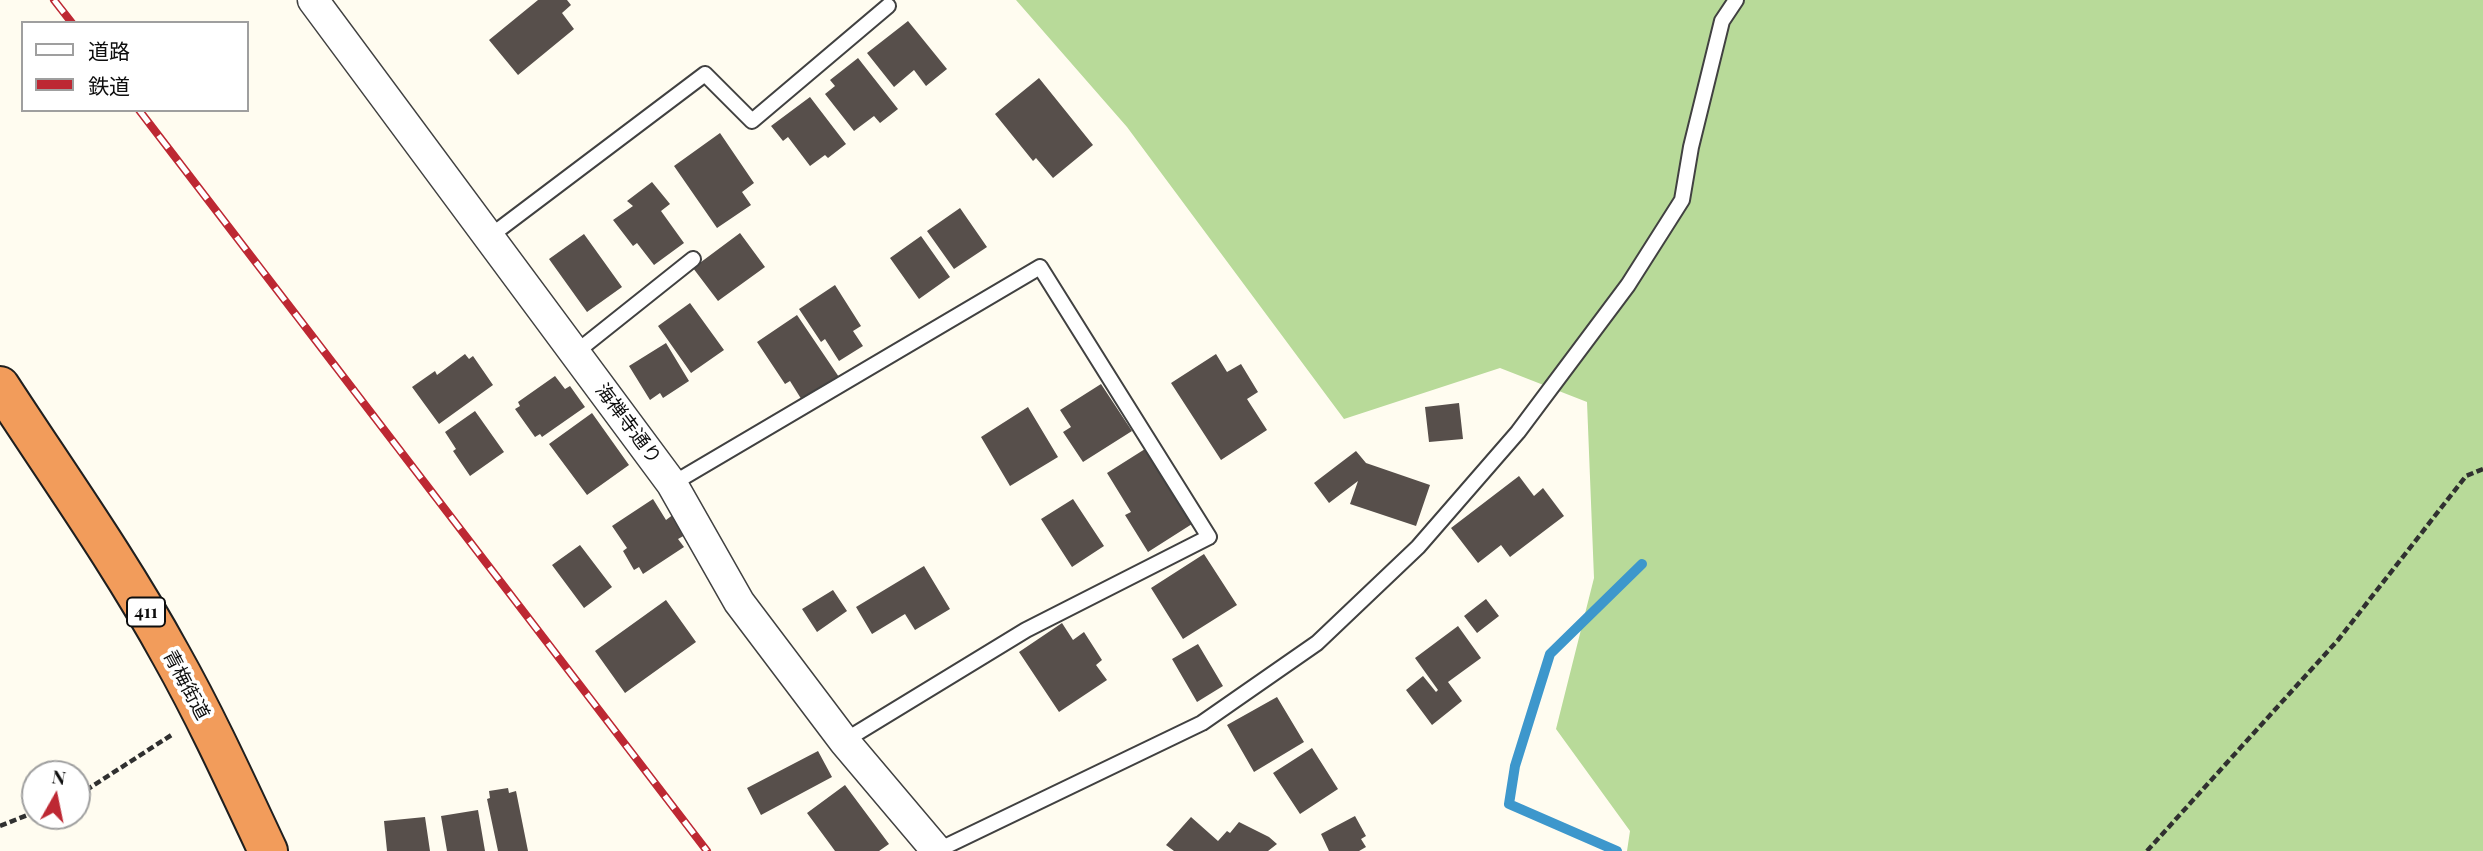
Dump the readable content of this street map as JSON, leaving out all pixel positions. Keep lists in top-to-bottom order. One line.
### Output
{"streets":{"highway":["411","青梅街道"],"street":["海禅寺通り"]},"legend":["道路","鉄道"],"north":"top"}
